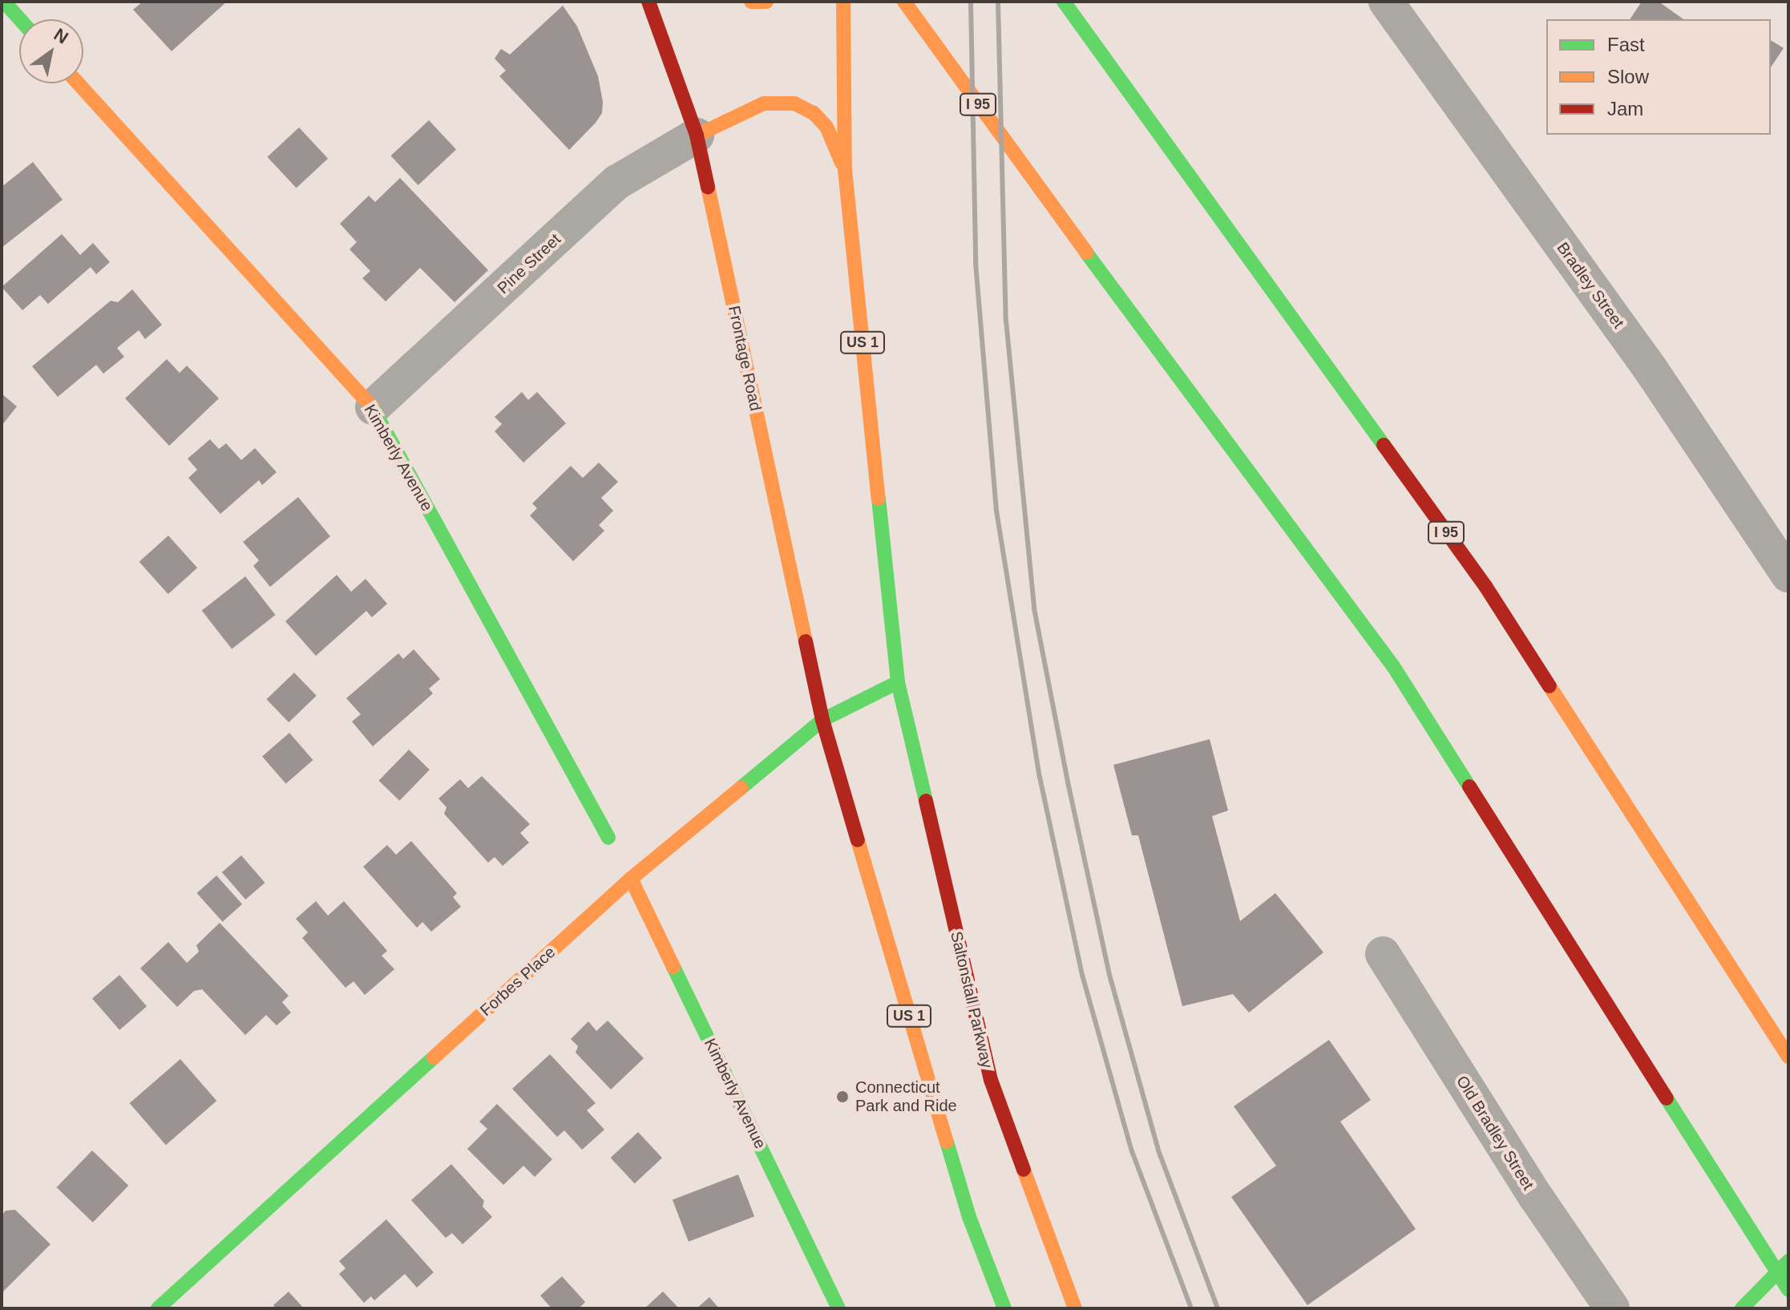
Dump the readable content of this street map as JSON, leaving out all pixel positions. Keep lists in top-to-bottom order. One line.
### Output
{"streets":{"main road":["I 95","US 1","Frontage Road","Kimberly Avenue","Forbes Place","Saltonstall Parkway"],"street":["Pine Street","Bradley Street","Old Bradley Street"]},"crossings":[["Pine Street","Frontage Road"],["Pine Street","Kimberly Avenue"],["US 1","Frontage Road"],["US 1","Forbes Place"],["US 1","Saltonstall Parkway"],["Frontage Road","Forbes Place"],["Kimberly Avenue","Forbes Place"],["Forbes Place","Saltonstall Parkway"]],"places":["Connecticut Park and Ride"],"legend":["Fast","Slow","Jam"],"north":"top right"}
